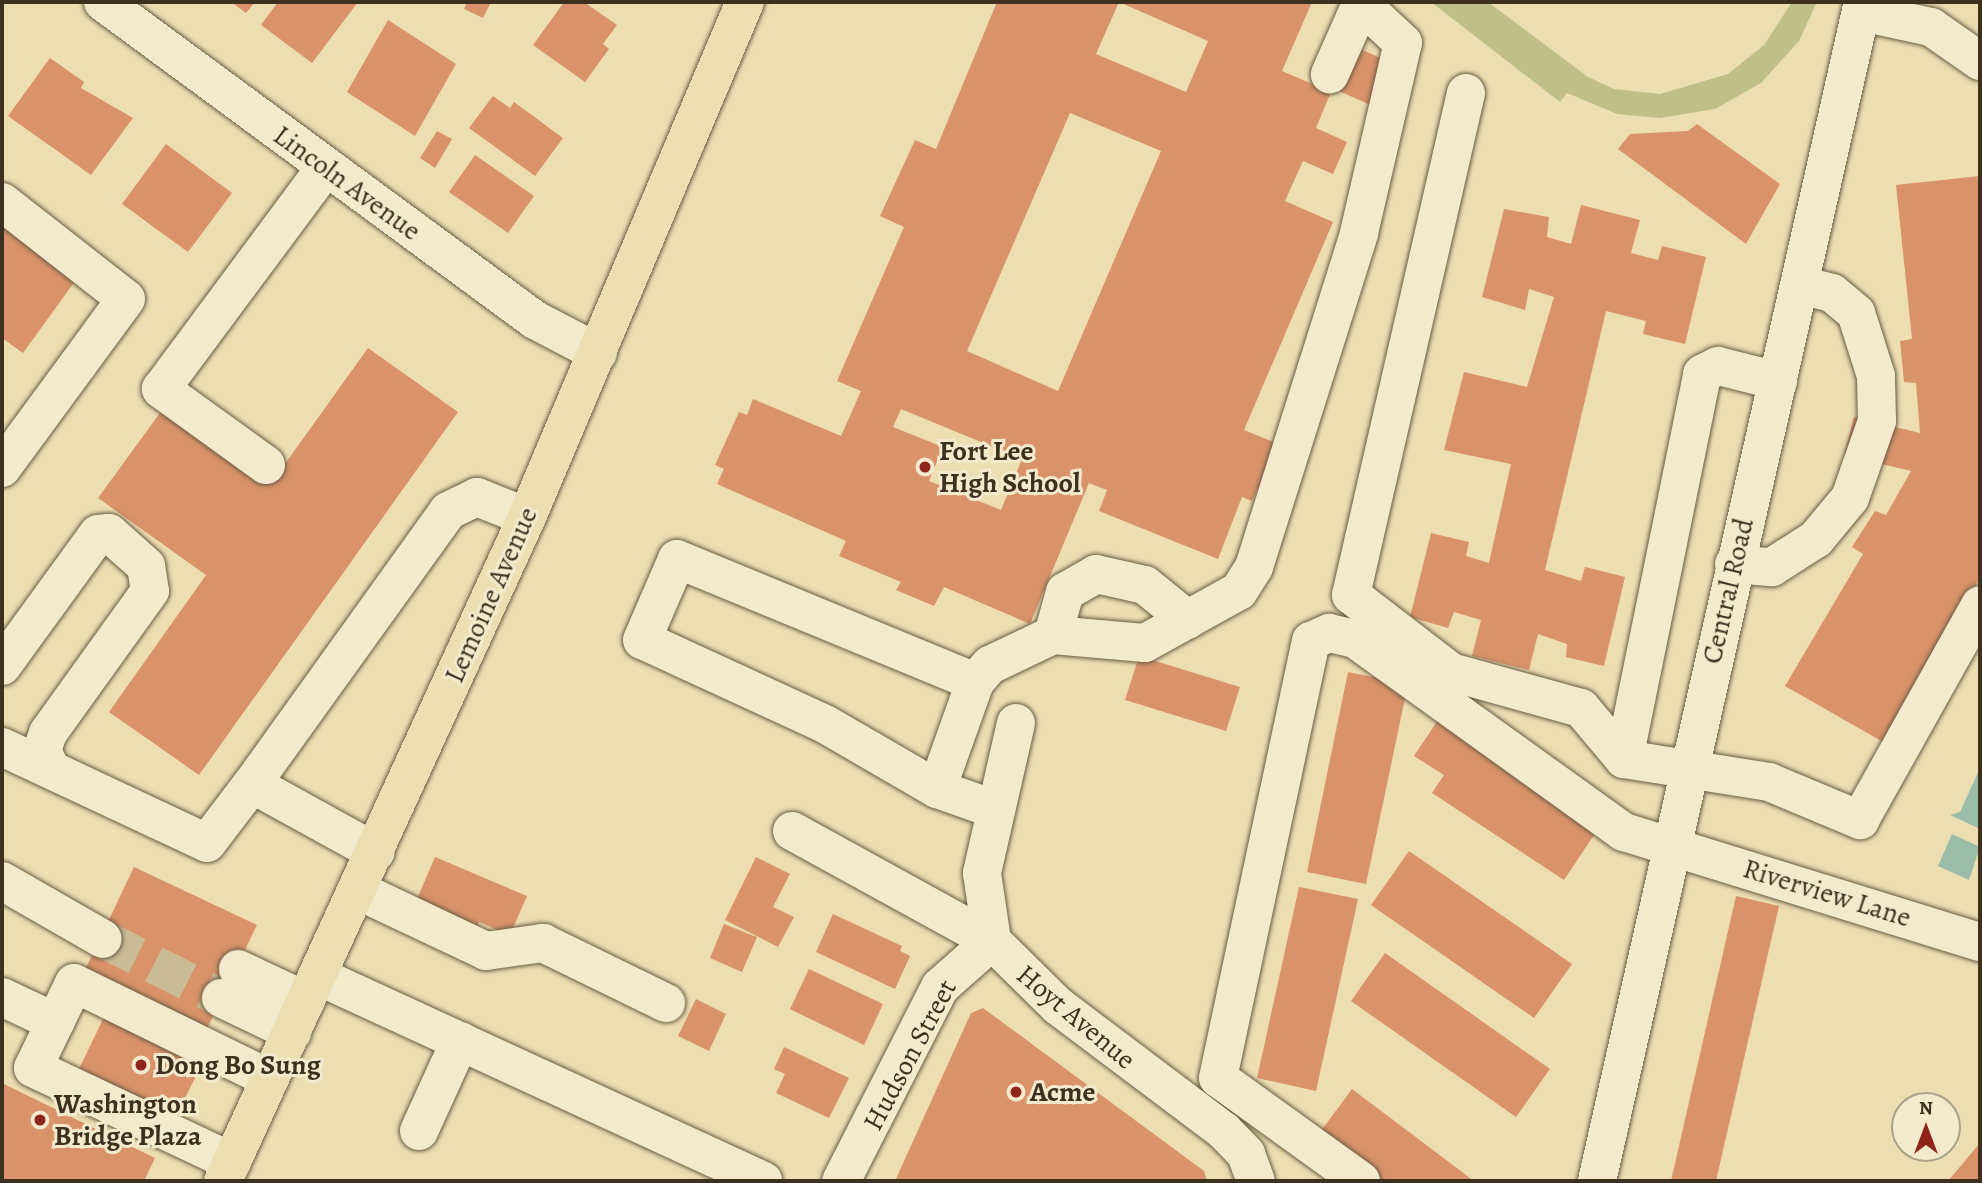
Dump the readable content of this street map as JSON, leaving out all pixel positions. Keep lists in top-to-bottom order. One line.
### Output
{"streets":{"main road":["Lemoine Avenue"],"street":["Lincoln Avenue","Central Road","Riverview Lane","Hoyt Avenue","Hudson Street"]},"crossings":[["Lincoln Avenue","Lemoine Avenue"],["Central Road","Riverview Lane"],["Hoyt Avenue","Hudson Street"]],"places":["Fort Lee High School","Dong Bo Sung","Acme","Washington Bridge Plaza"],"north":"top"}
